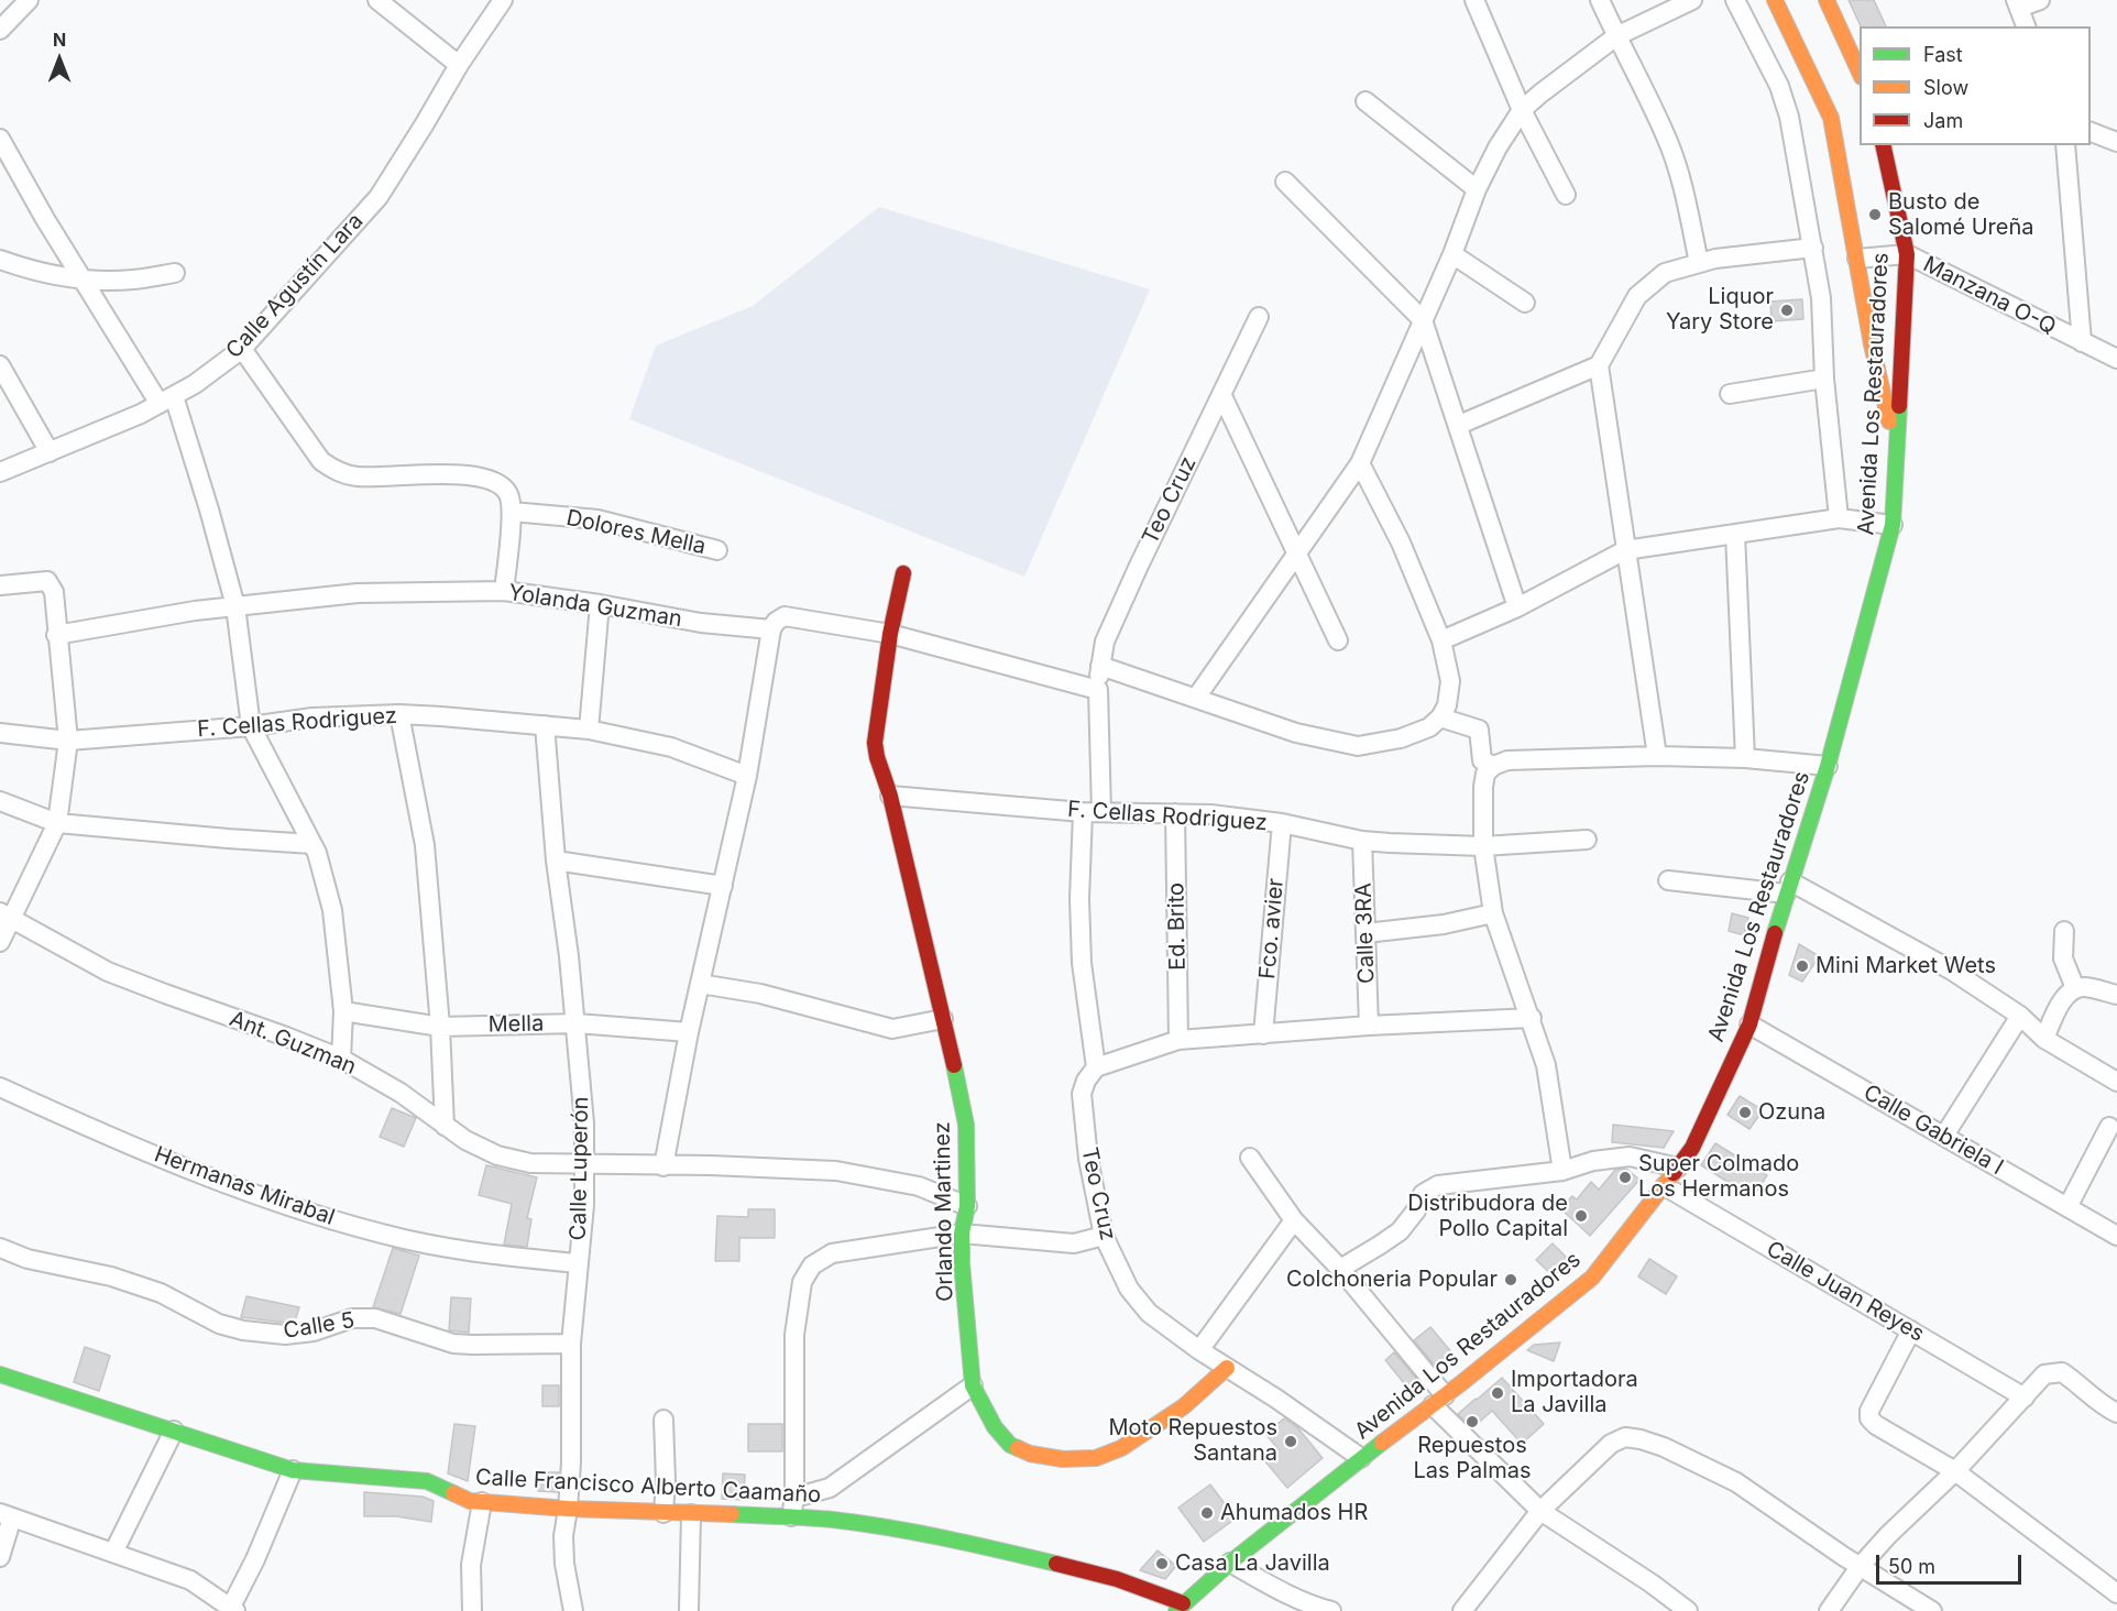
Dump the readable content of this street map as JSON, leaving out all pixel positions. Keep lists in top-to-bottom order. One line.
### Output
{"streets":{"street":["Calle Agustín Lara","Manzana O-Q","Avenida Los Restauradores","Teo Cruz","Dolores Mella","Yolanda Guzman","F. Cellas Rodriguez","Ed. Brito","Fco. avier","Calle 3RA","Mella","Ant. Guzman","Calle Gabriela I","Calle Luperón","Hermanas Mirabal","Orlando Martinez","Calle Juan Reyes","Calle 5","Calle Francisco Alberto Caamaño"]},"crossings":[["Manzana O-Q","Avenida Los Restauradores"],["Avenida Los Restauradores","Teo Cruz"],["Avenida Los Restauradores","Calle Gabriela I"],["Avenida Los Restauradores","Calle Juan Reyes"],["Avenida Los Restauradores","Calle Francisco Alberto Caamaño"],["Teo Cruz","Yolanda Guzman"],["Teo Cruz","Orlando Martinez"],["Yolanda Guzman","Orlando Martinez"],["F. Cellas Rodriguez","Ed. Brito"],["F. Cellas Rodriguez","Fco. avier"],["F. Cellas Rodriguez","Calle 3RA"],["F. Cellas Rodriguez","Calle Luperón"],["F. Cellas Rodriguez","Orlando Martinez"],["Mella","Calle Luperón"],["Ant. Guzman","Calle Luperón"],["Ant. Guzman","Orlando Martinez"],["Calle Luperón","Hermanas Mirabal"],["Calle Luperón","Calle 5"],["Calle Luperón","Calle Francisco Alberto Caamaño"]],"places":["Busto de Salomé Ureña","Liquor Yary Store","Mini Market Wets","Ozuna","Super Colmado Los Hermanos","Distribudora de Pollo Capital","Colchoneria Popular","Importadora La Javilla","Repuestos Las Palmas","Moto Repuestos Santana","Ahumados HR","Casa La Javilla"],"legend":["Fast","Slow","Jam"],"scale_bar":"50 m","north":"top"}
